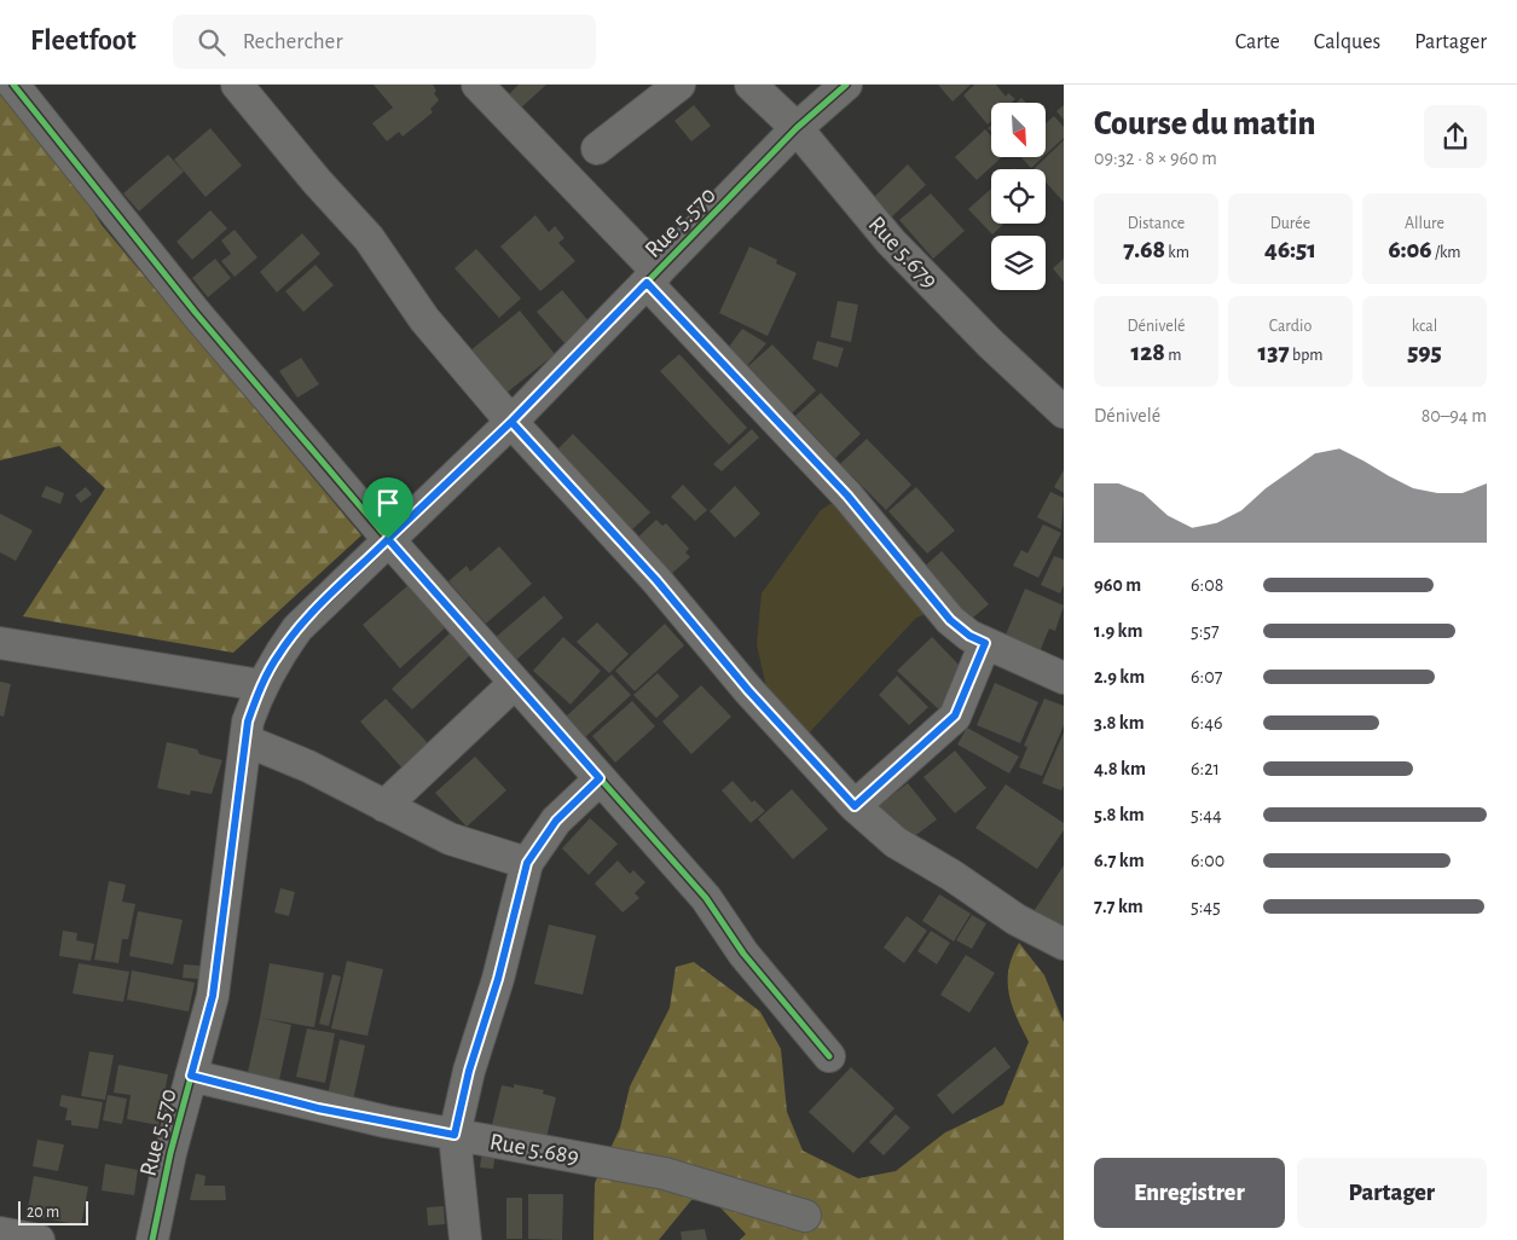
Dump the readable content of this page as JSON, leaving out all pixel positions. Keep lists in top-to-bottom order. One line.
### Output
{"streets":{"street":["Rue 5.570","Rue 5.679","Rue 5.689"]},"crossings":[["Rue 5.570","Rue 5.679"],["Rue 5.570","Rue 5.689"]],"scale_bar":"20 m","north":"bottom right","page":{"header":"Fleetfoot","search":"Rechercher","nav":["Carte","Calques","Partager"],"heading":["Course du matin","09:32 · 8 × 960 m"],"stats":[["Distance","7.68 km"],["Durée","46:51"],["Allure","6:06 /km"],["Dénivelé","128 m"],["Cardio","137 bpm"],["kcal","595"]],"chart":["Dénivelé","80–94 m"],"list":[{"name":"960 m","note":"6:08"},{"name":"1.9 km","note":"5:57"},{"name":"2.9 km","note":"6:07"},{"name":"3.8 km","note":"6:46"},{"name":"4.8 km","note":"6:21"},{"name":"5.8 km","note":"5:44"},{"name":"6.7 km","note":"6:00"},{"name":"7.7 km","note":"5:45"}],"buttons":["Enregistrer","Partager"],"scale":"20 m"}}
